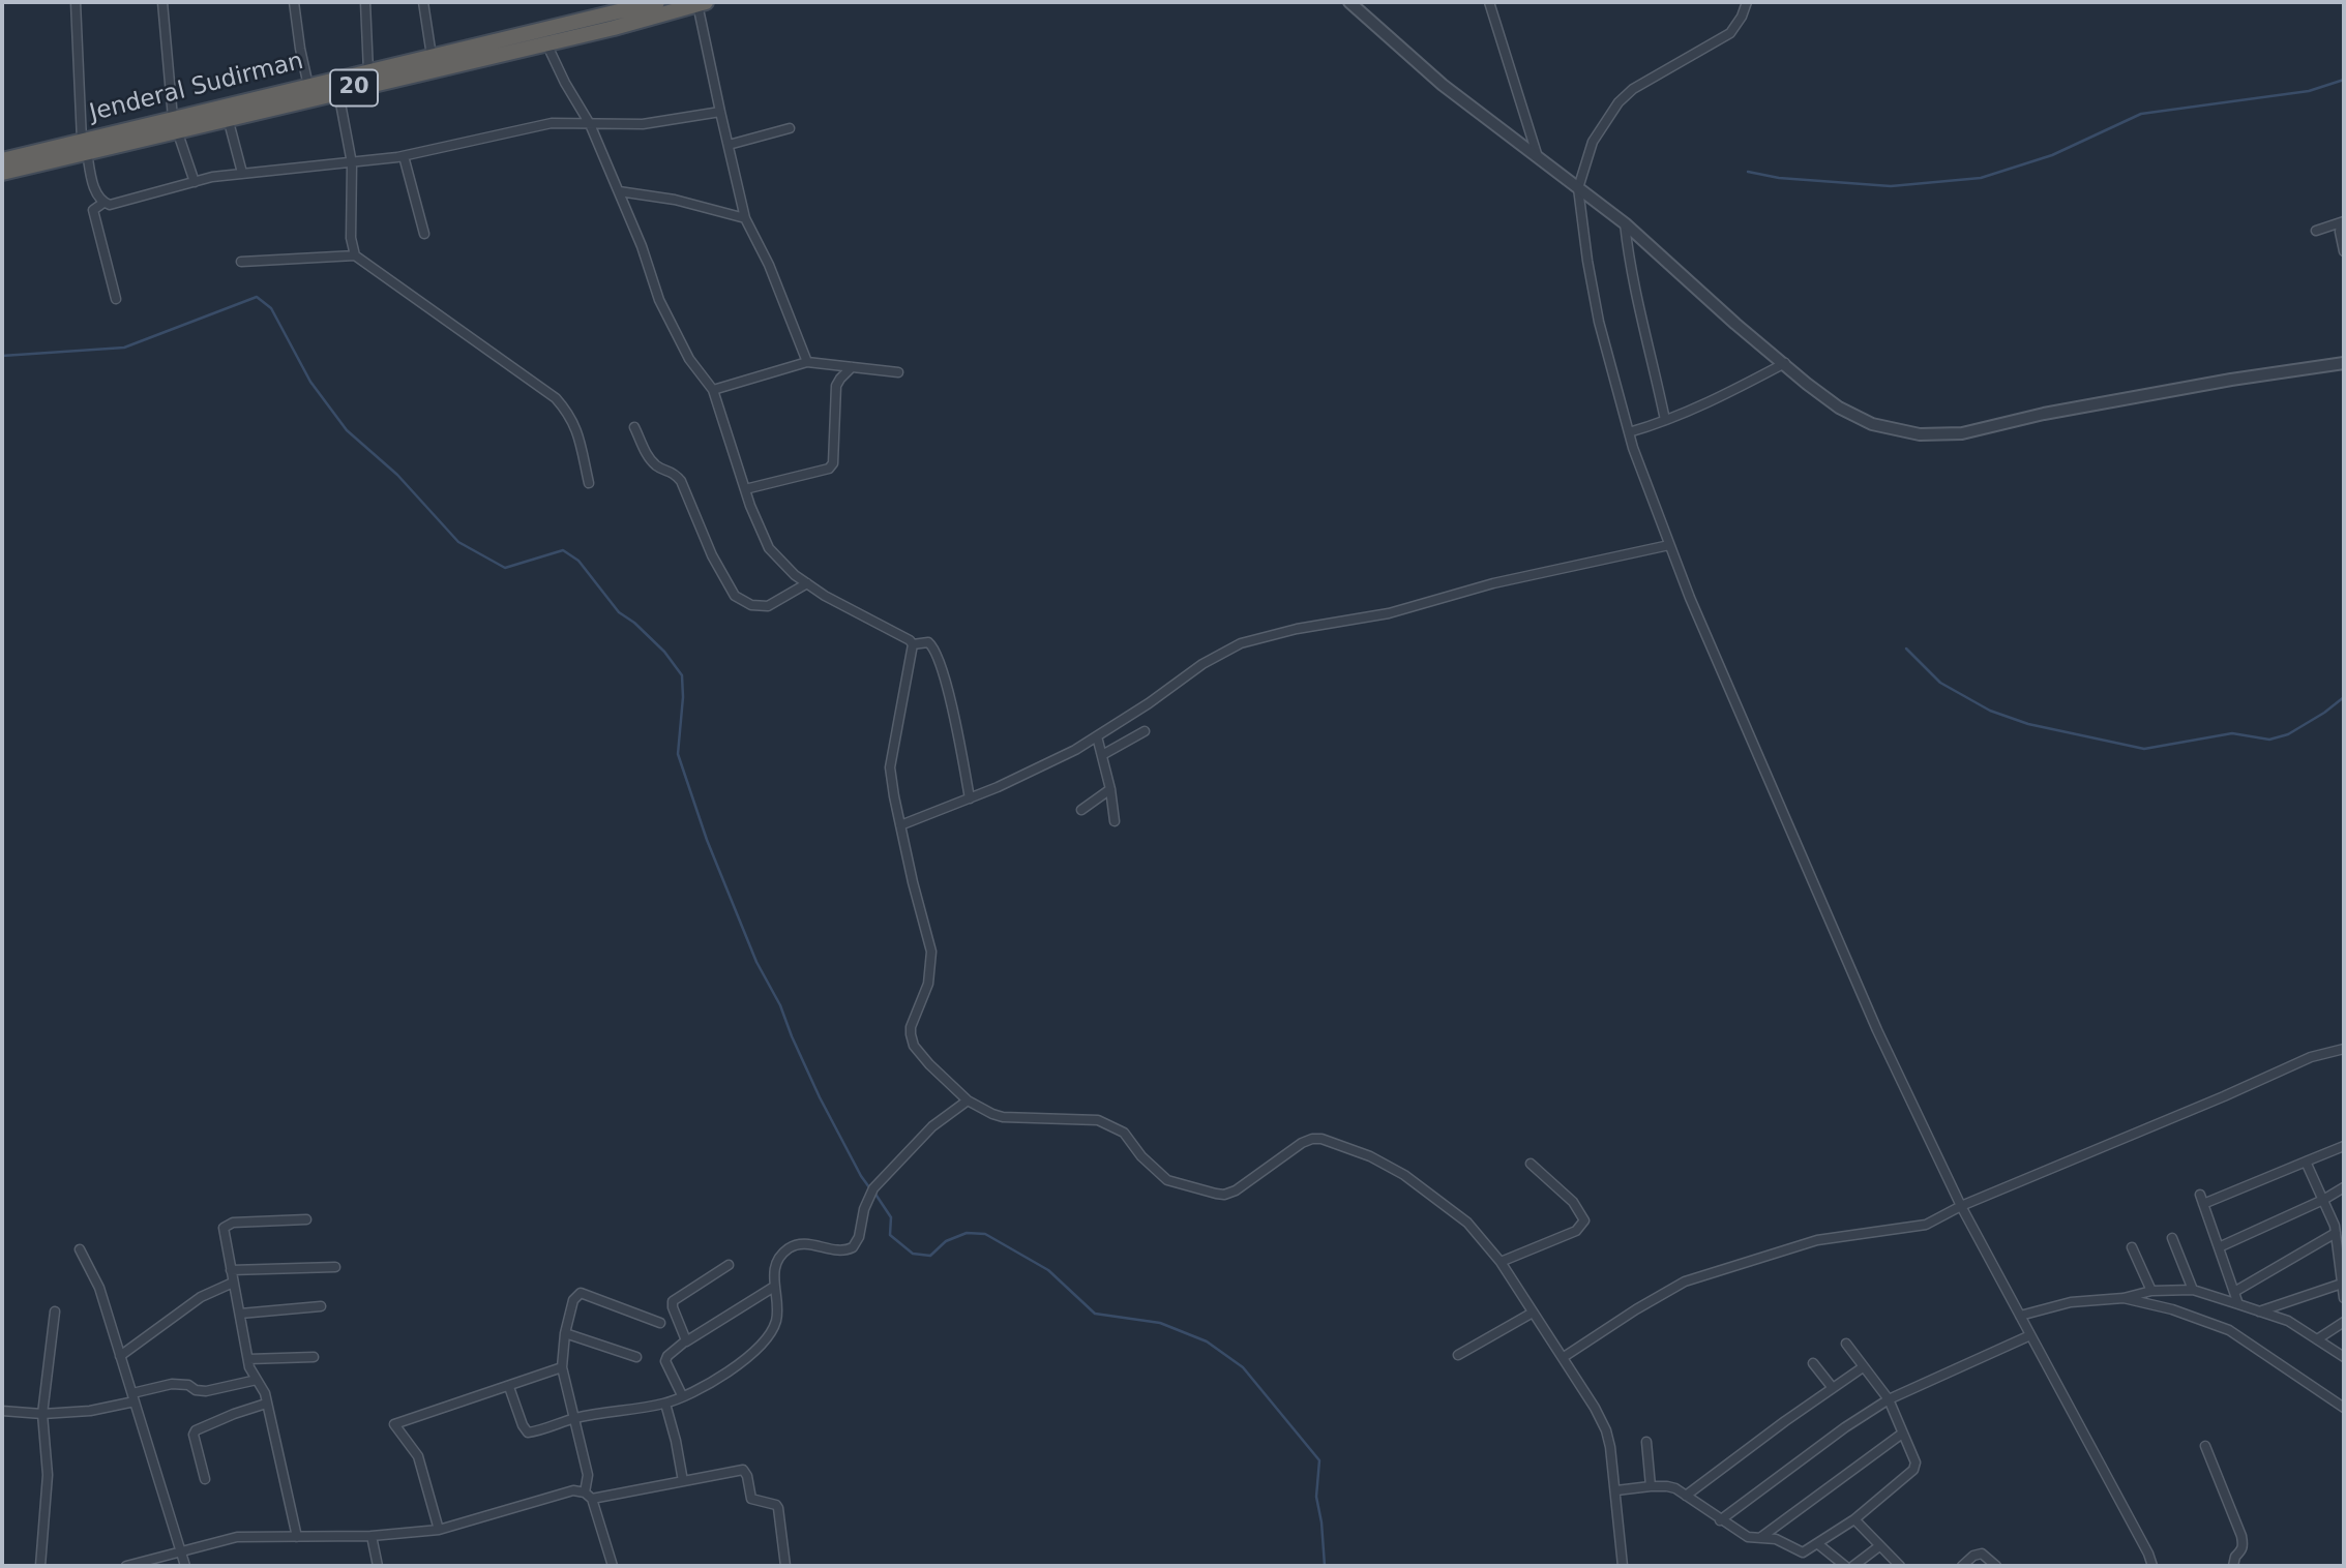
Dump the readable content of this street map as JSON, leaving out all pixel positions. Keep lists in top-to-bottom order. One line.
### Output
{"streets":{"highway":["Jenderal Sudirman","20"]},"crossings":[["Jenderal Sudirman","20"]]}
